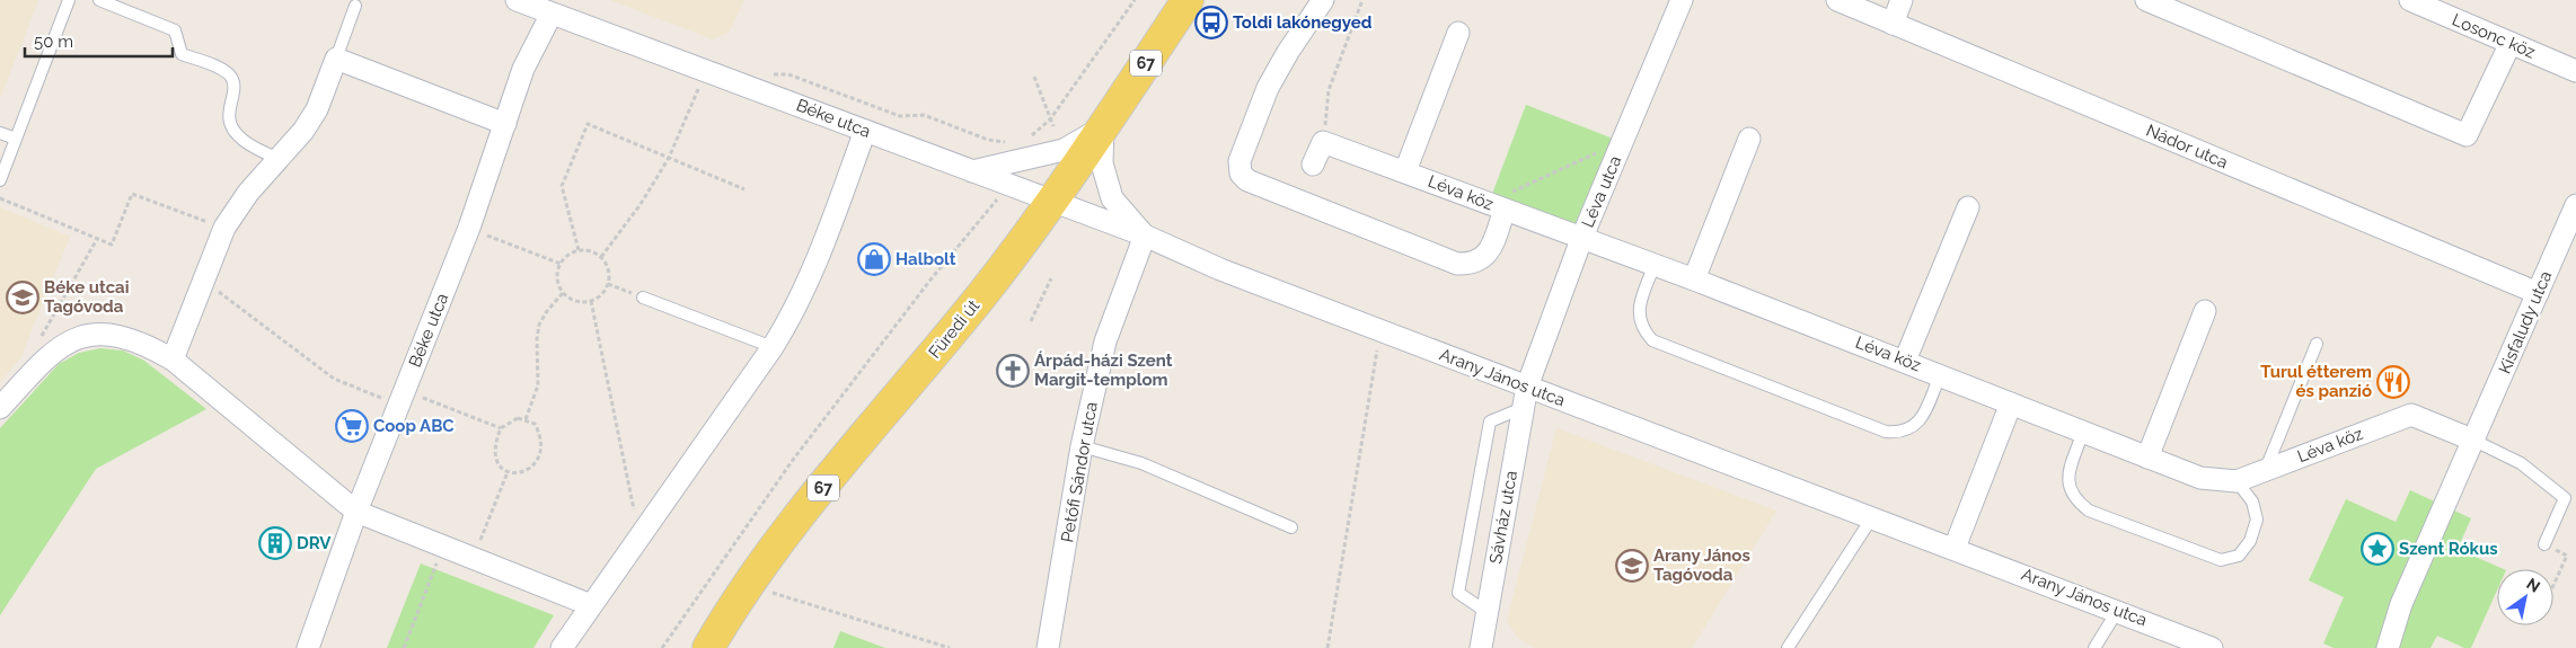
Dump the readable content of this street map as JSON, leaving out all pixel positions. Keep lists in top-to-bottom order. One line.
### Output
{"streets":{"main road":["67","Füredi út"],"street":["Losonc köz","Béke utca","Nádor utca","Léva utca","Léva köz","Kisfaludy utca","Arany János utca","Petőfi Sándor utca","Sávház utca"]},"crossings":[["Béke utca","Füredi út"],["Béke utca","Arany János utca"],["Nádor utca","Kisfaludy utca"],["Léva utca","Léva köz"],["Léva utca","Arany János utca"],["Léva utca","Sávház utca"],["Léva köz","Kisfaludy utca"],["Füredi út","Arany János utca"],["Arany János utca","Petőfi Sándor utca"],["Arany János utca","Sávház utca"]],"places":{"bus stop":["Toldi lakónegyed"],"shop":["Halbolt"],"school or university":["Béke utcai Tagóvoda","Arany János Tagóvoda"],"church":["Árpád-házi Szent Margit-templom"],"restaurant":["Turul étterem és panzió"],"supermarket":["Coop ABC"],"building":["DRV"],"place":["Szent Rókus"]},"scale_bar":"50 m","north":"top right"}
